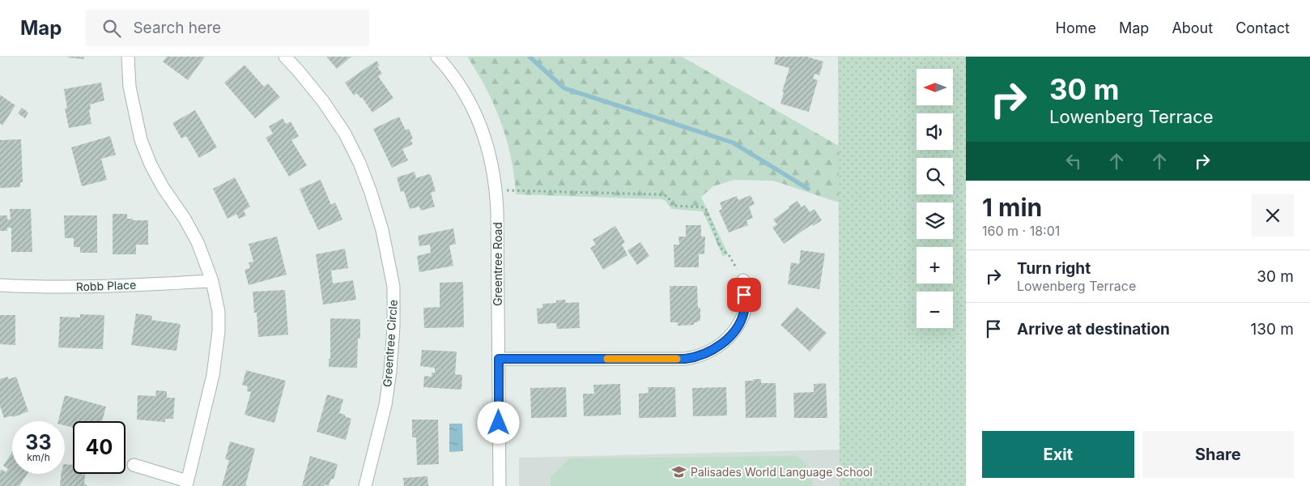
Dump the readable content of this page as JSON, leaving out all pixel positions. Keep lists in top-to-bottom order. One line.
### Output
{"streets":{"street":["Greentree Road","Robb Place","Greentree Circle"]},"places":{"school or university":["Palisades World Language School"]},"north":"left","page":{"header":"Map","search":"Search here","nav":["Home","Map","About","Contact"],"turn":["30 m","Lowenberg Terrace"],"map_buttons":["+","−"],"heading":["1 min","160 m · 18:01"],"list":[{"name":"Turn right","note":"Lowenberg Terrace","value":"30 m"},{"name":"Arrive at destination","value":"130 m"}],"speed":"33 km/h","limit":"40","buttons":["Exit","Share"]}}
